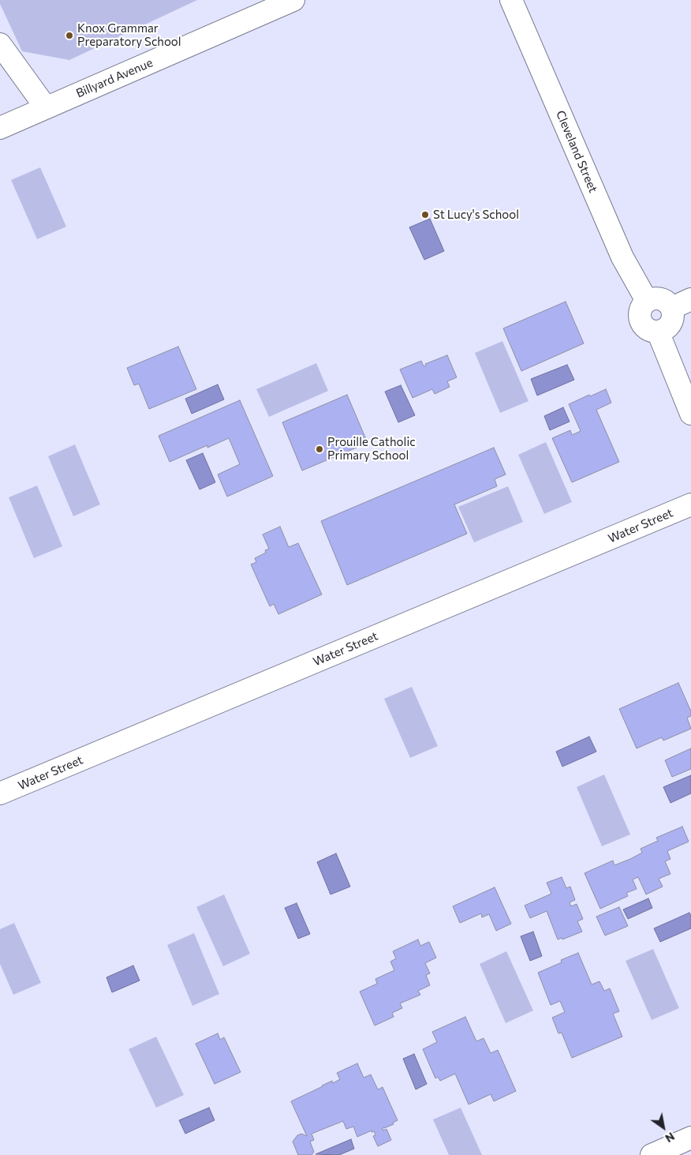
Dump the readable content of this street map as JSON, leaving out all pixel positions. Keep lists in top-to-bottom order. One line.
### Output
{"streets":{"street":["Billyard Avenue","Cleveland Street","Water Street"]},"places":["Knox Grammar Preparatory School","St Lucy's School","Prouille Catholic Primary School"],"north":"bottom right"}
